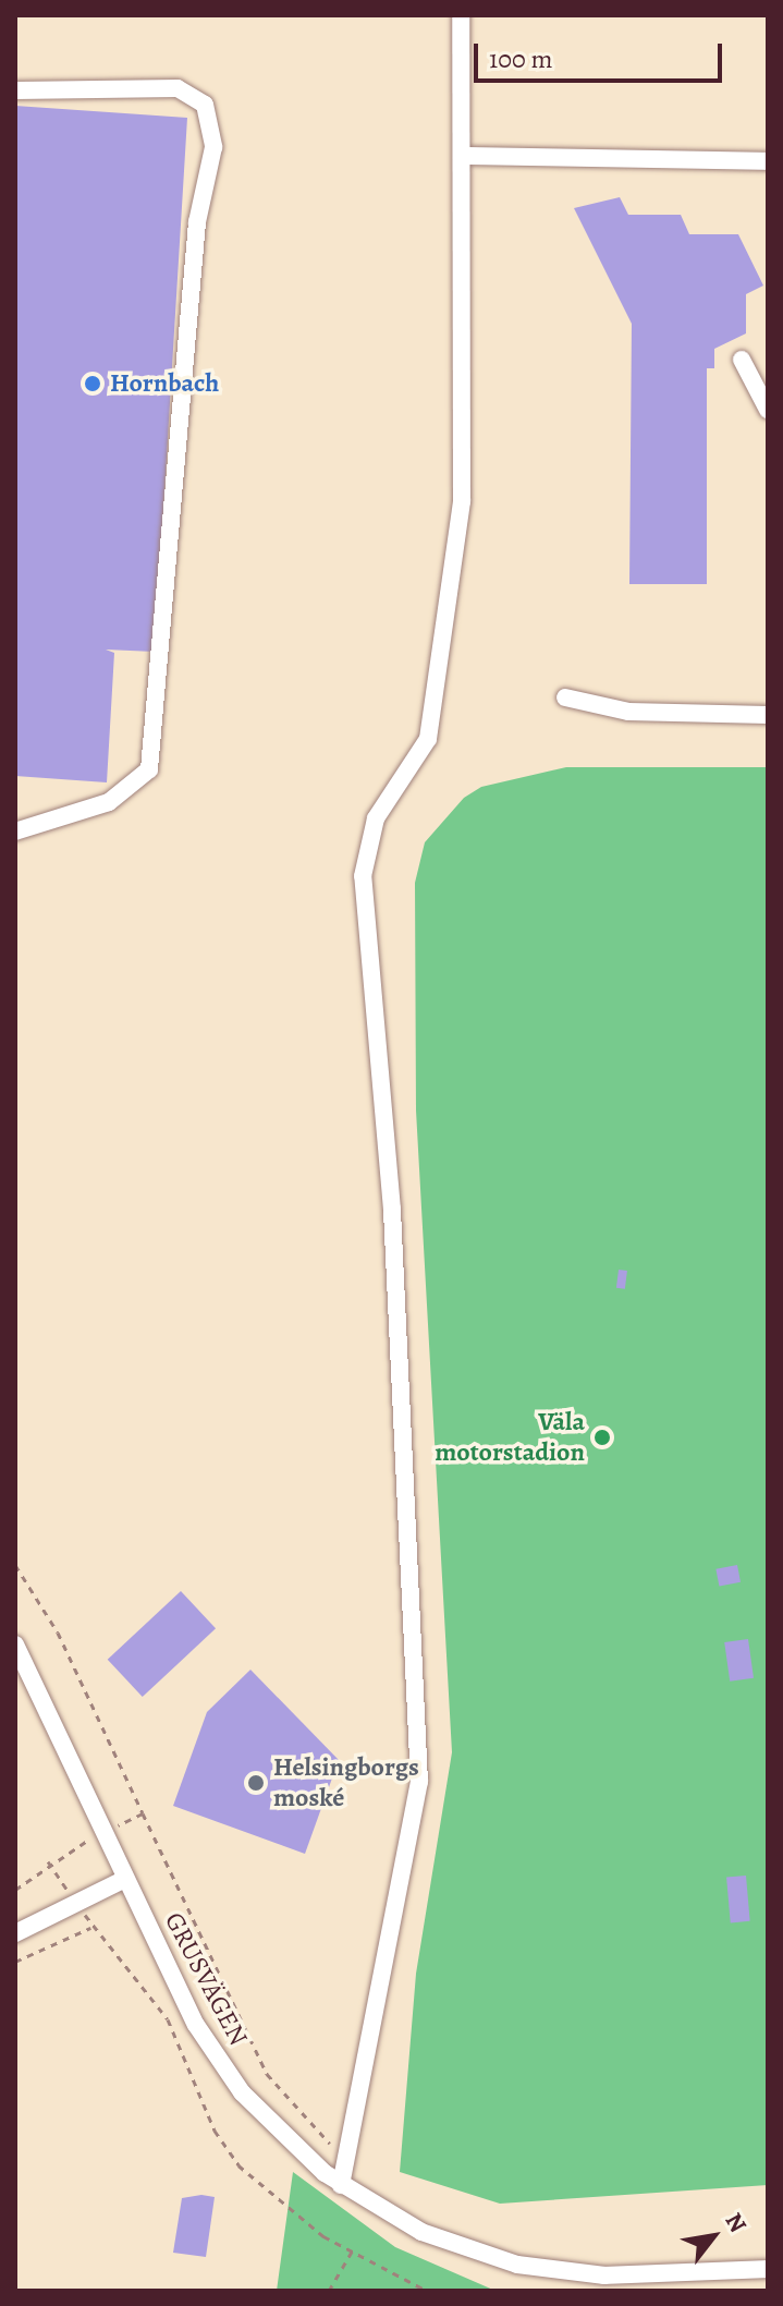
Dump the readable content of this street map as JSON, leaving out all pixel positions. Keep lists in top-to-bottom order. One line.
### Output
{"streets":{"street":["GRUSVÄGEN"]},"places":["Hornbach","Väla motorstadion","Helsingborgs moské"],"scale_bar":"100 m","north":"top right"}
